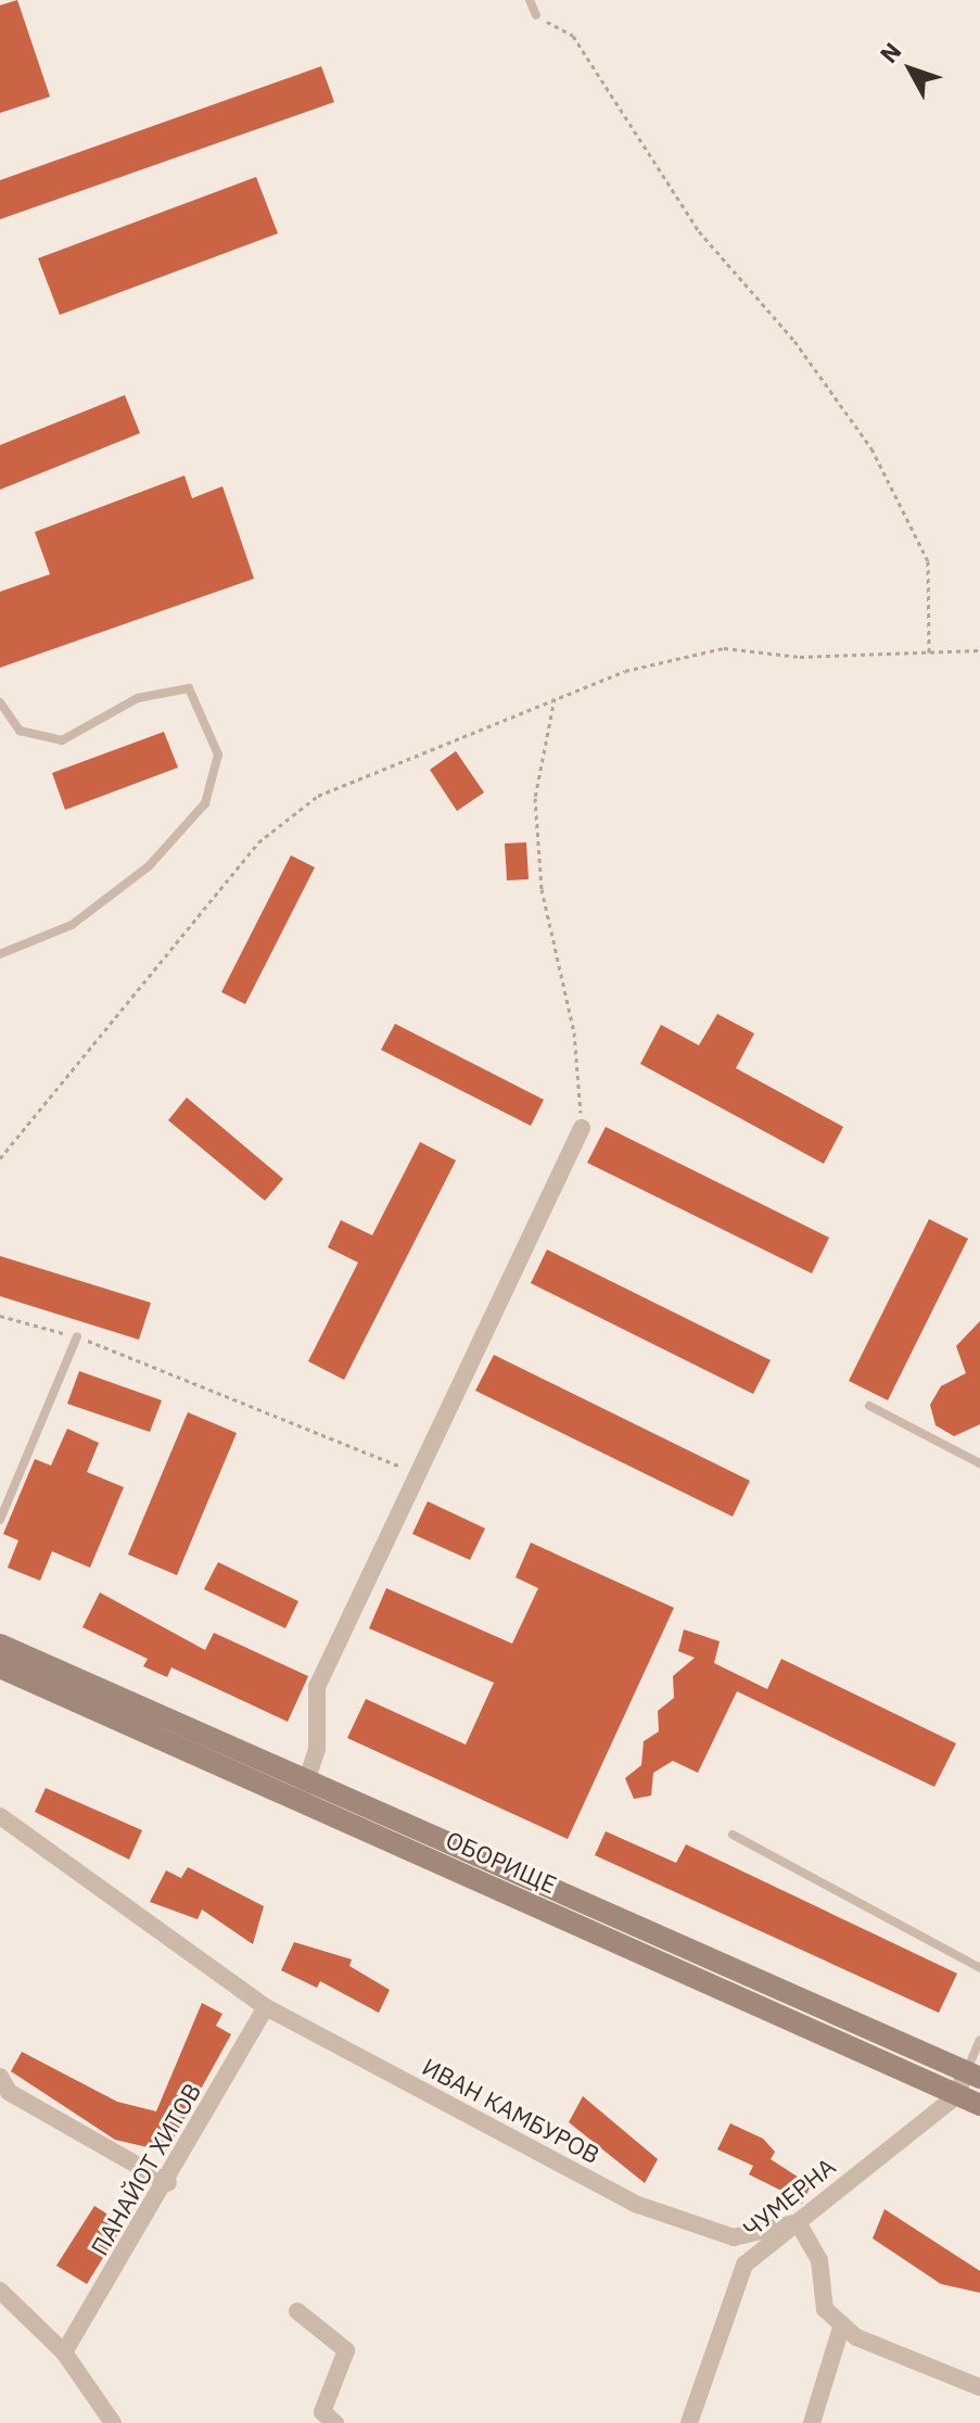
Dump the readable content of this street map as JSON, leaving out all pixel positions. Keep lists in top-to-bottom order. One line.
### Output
{"streets":{"main road":["ОБОРИЩЕ"],"street":["ИВАН КАМБУРОВ","ПАНАЙОТ ХИТОВ","ЧУМЕРНА"]},"crossings":[["ОБОРИЩЕ","ЧУМЕРНА"],["ИВАН КАМБУРОВ","ПАНАЙОТ ХИТОВ"],["ИВАН КАМБУРОВ","ЧУМЕРНА"]],"north":"top left"}
